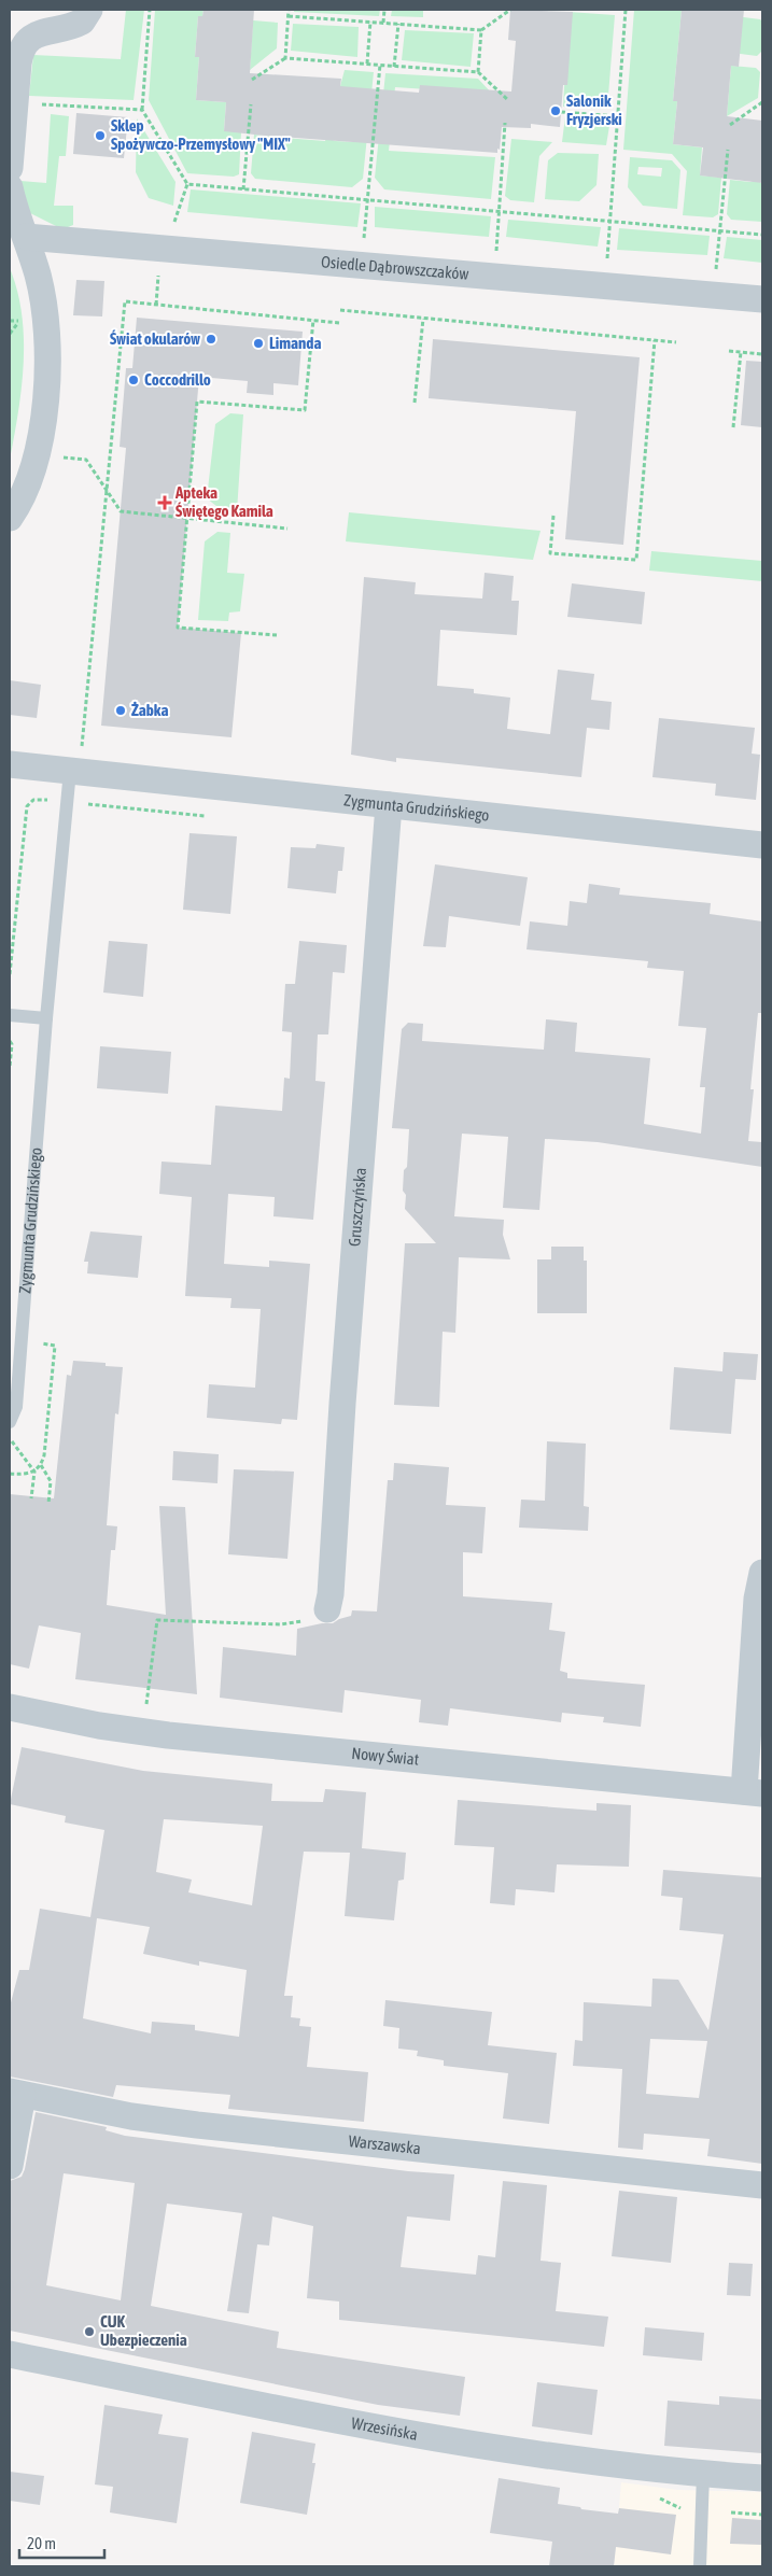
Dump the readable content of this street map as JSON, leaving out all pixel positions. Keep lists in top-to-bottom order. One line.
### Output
{"streets":{"street":["Osiedle Dąbrowszczaków","Zygmunta Grudzińskiego","Gruszczyńska","Nowy Świat","Warszawska","Wrzesińska"]},"crossings":[["Zygmunta Grudzińskiego","Gruszczyńska"]],"places":{"other":["Salonik Fryzjerski","Sklep Spożywczo-Przemysłowy \"MIX\"","Świat okularów","Limanda","Coccodrillo","Żabka","CUK Ubezpieczenia"],"health":["Apteka Świętego Kamila"]},"scale_bar":"20 m"}
